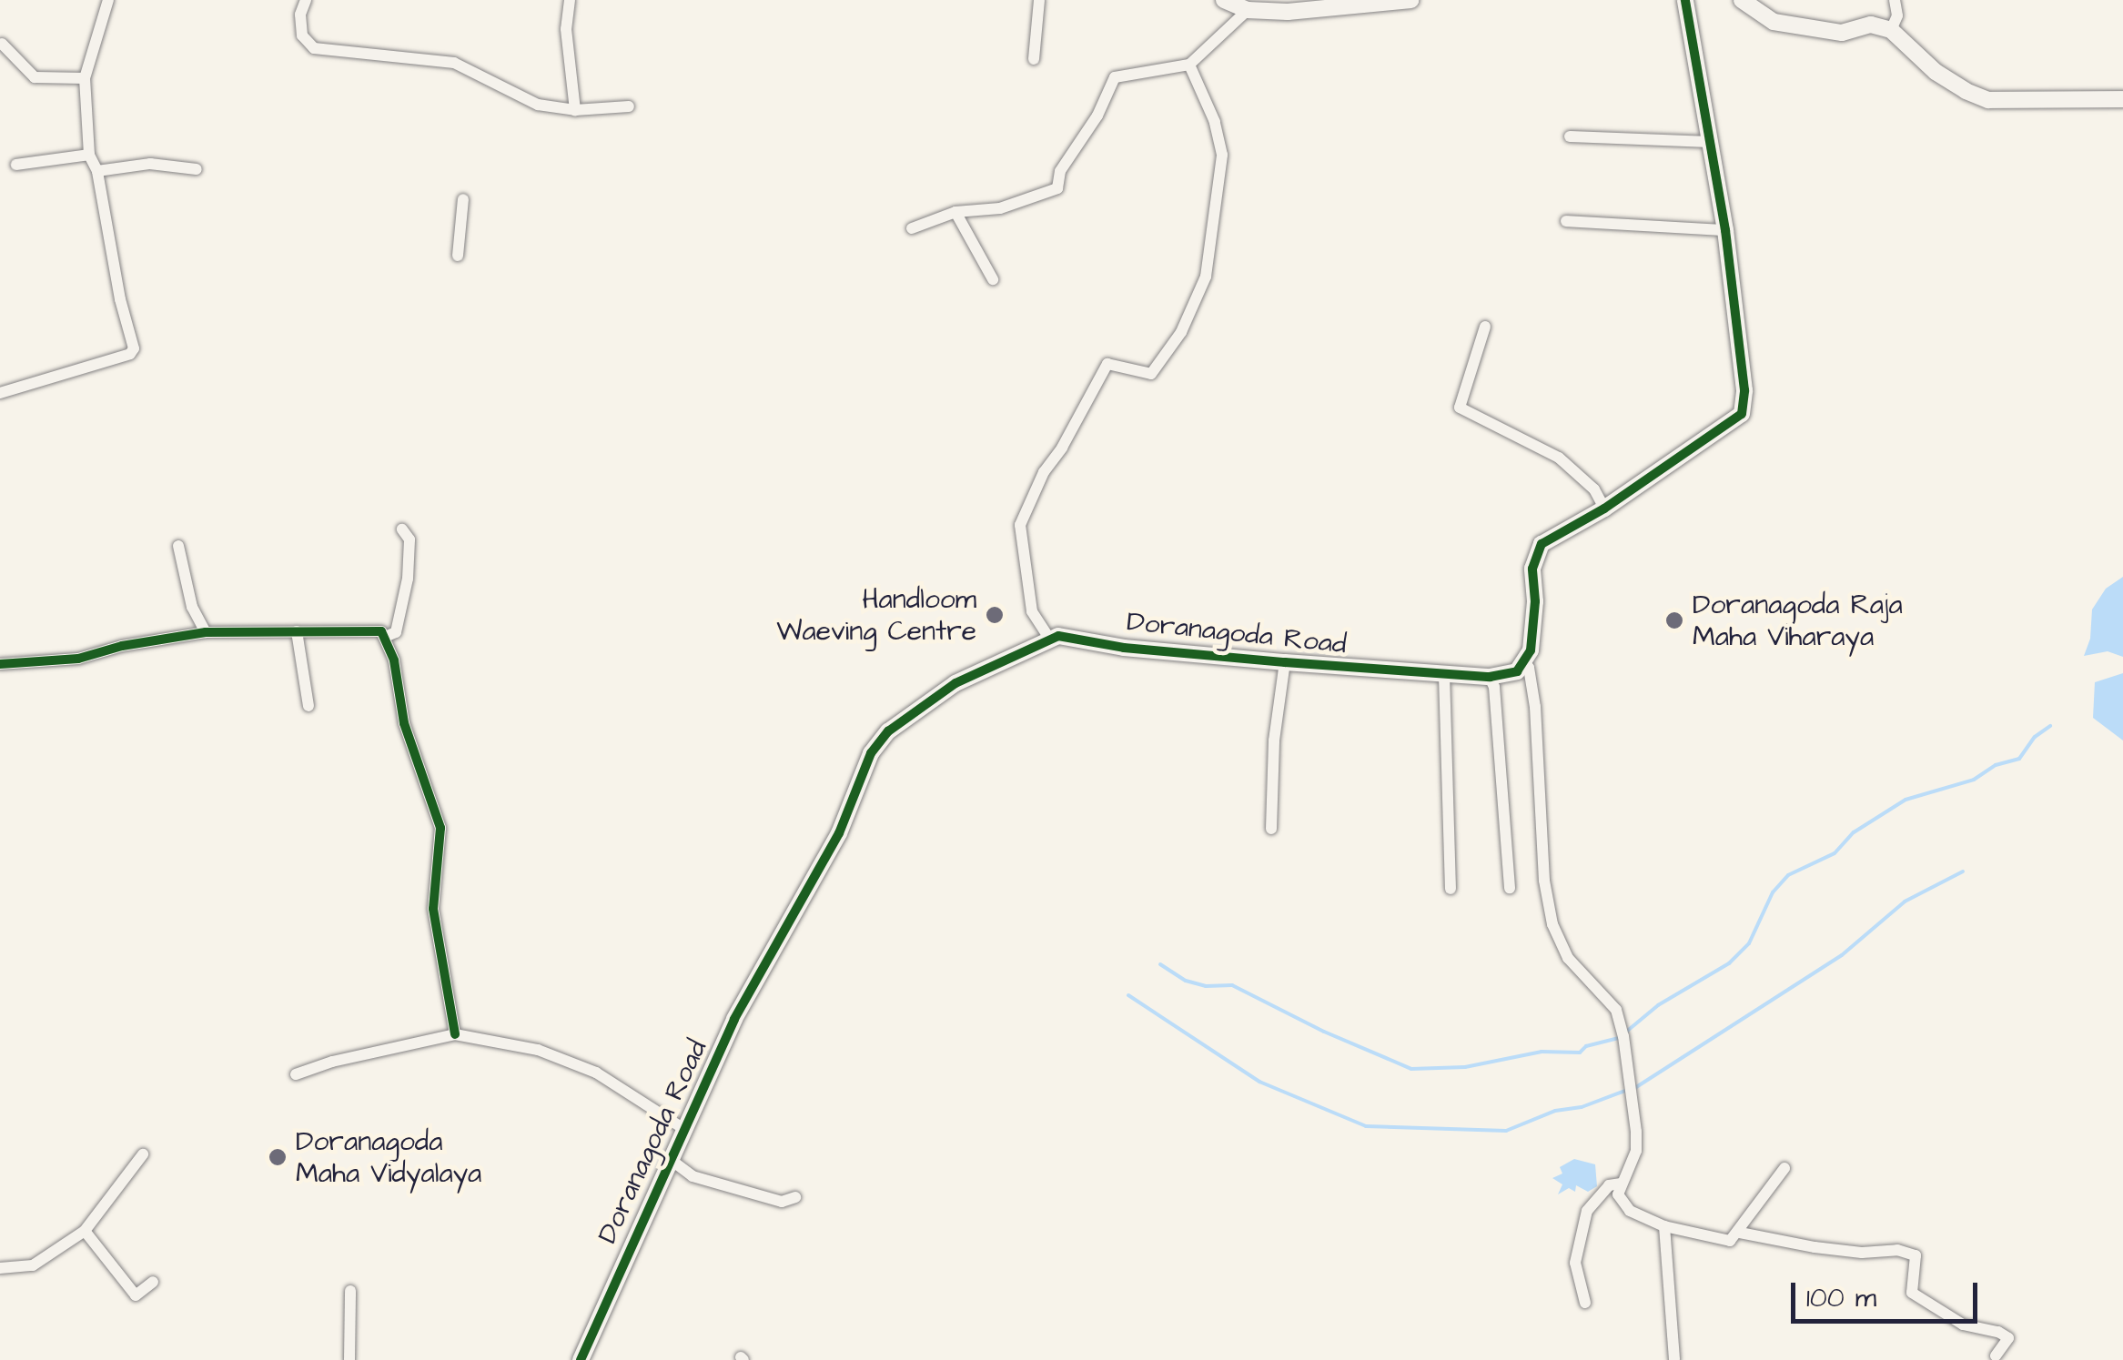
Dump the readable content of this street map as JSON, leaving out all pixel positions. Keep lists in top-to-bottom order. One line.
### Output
{"streets":{"street":["Doranagoda Road"]},"places":["Handloom Waeving Centre","Doranagoda Raja Maha Viharaya","Doranagoda Maha Vidyalaya"],"scale_bar":"100 m"}
